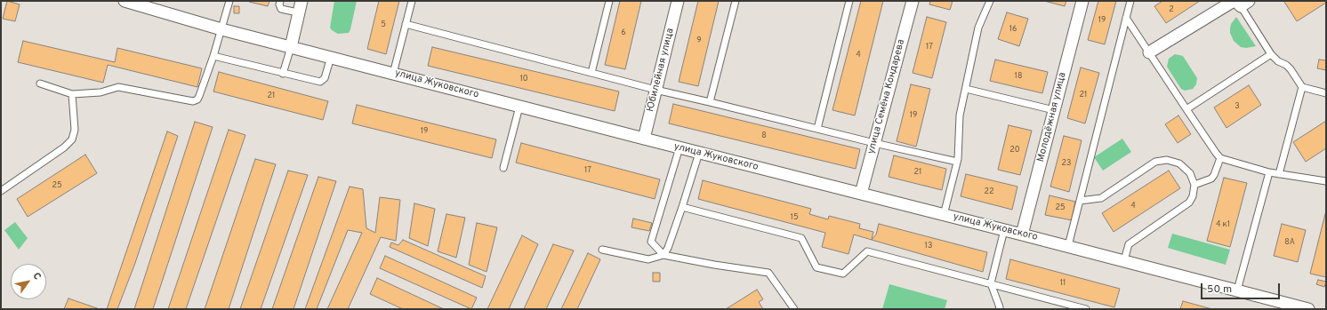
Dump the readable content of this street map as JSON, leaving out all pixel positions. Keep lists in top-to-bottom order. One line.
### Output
{"streets":{"street":["Юбилейная улица","улица Жуковского","улица Семёна Кондарева","Молодёжная улица"]},"crossings":[["Юбилейная улица","улица Жуковского"],["улица Жуковского","улица Семёна Кондарева"],["улица Жуковского","Молодёжная улица"]],"house_numbers":["2","19","5","16","6","9","17","4","18","10","21","21","3","19","19","8","20","23","17","21","25","22","4","25","15","4 к1","8А","13","11"],"scale_bar":"50 m","north":"top right"}
